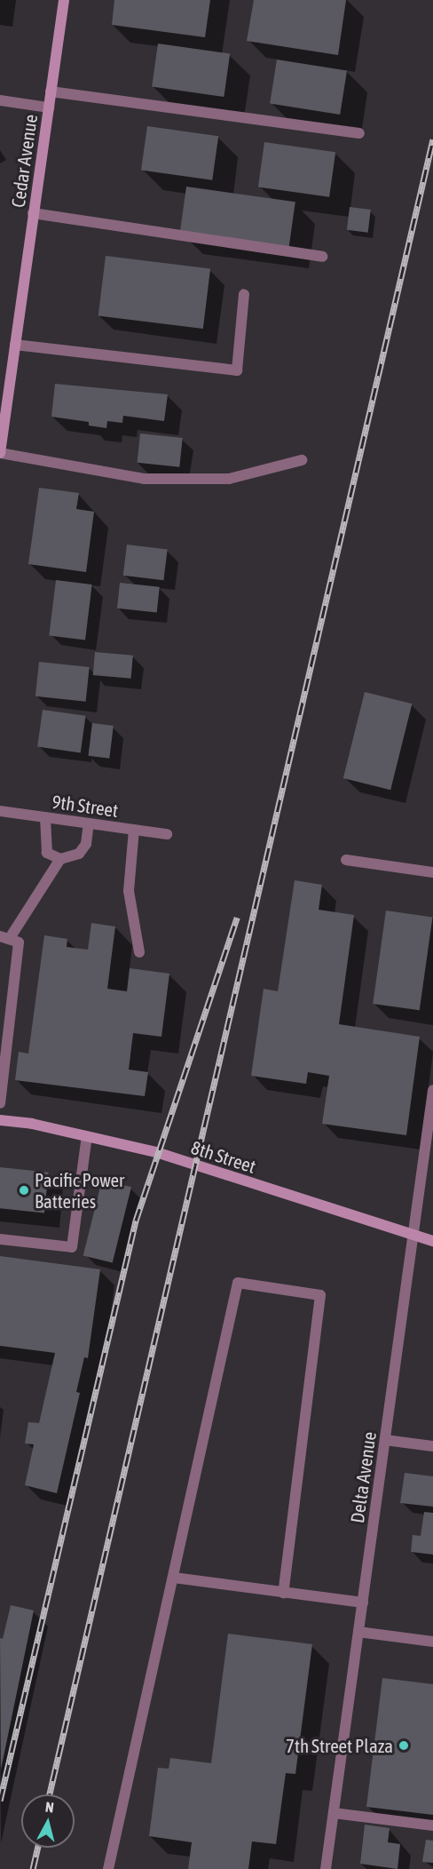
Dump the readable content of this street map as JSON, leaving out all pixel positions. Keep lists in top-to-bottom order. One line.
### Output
{"streets":{"street":["Cedar Avenue","9th Street","8th Street","Delta Avenue"]},"crossings":[["8th Street","Delta Avenue"]],"places":["Pacific Power Batteries","7th Street Plaza"],"north":"top"}
